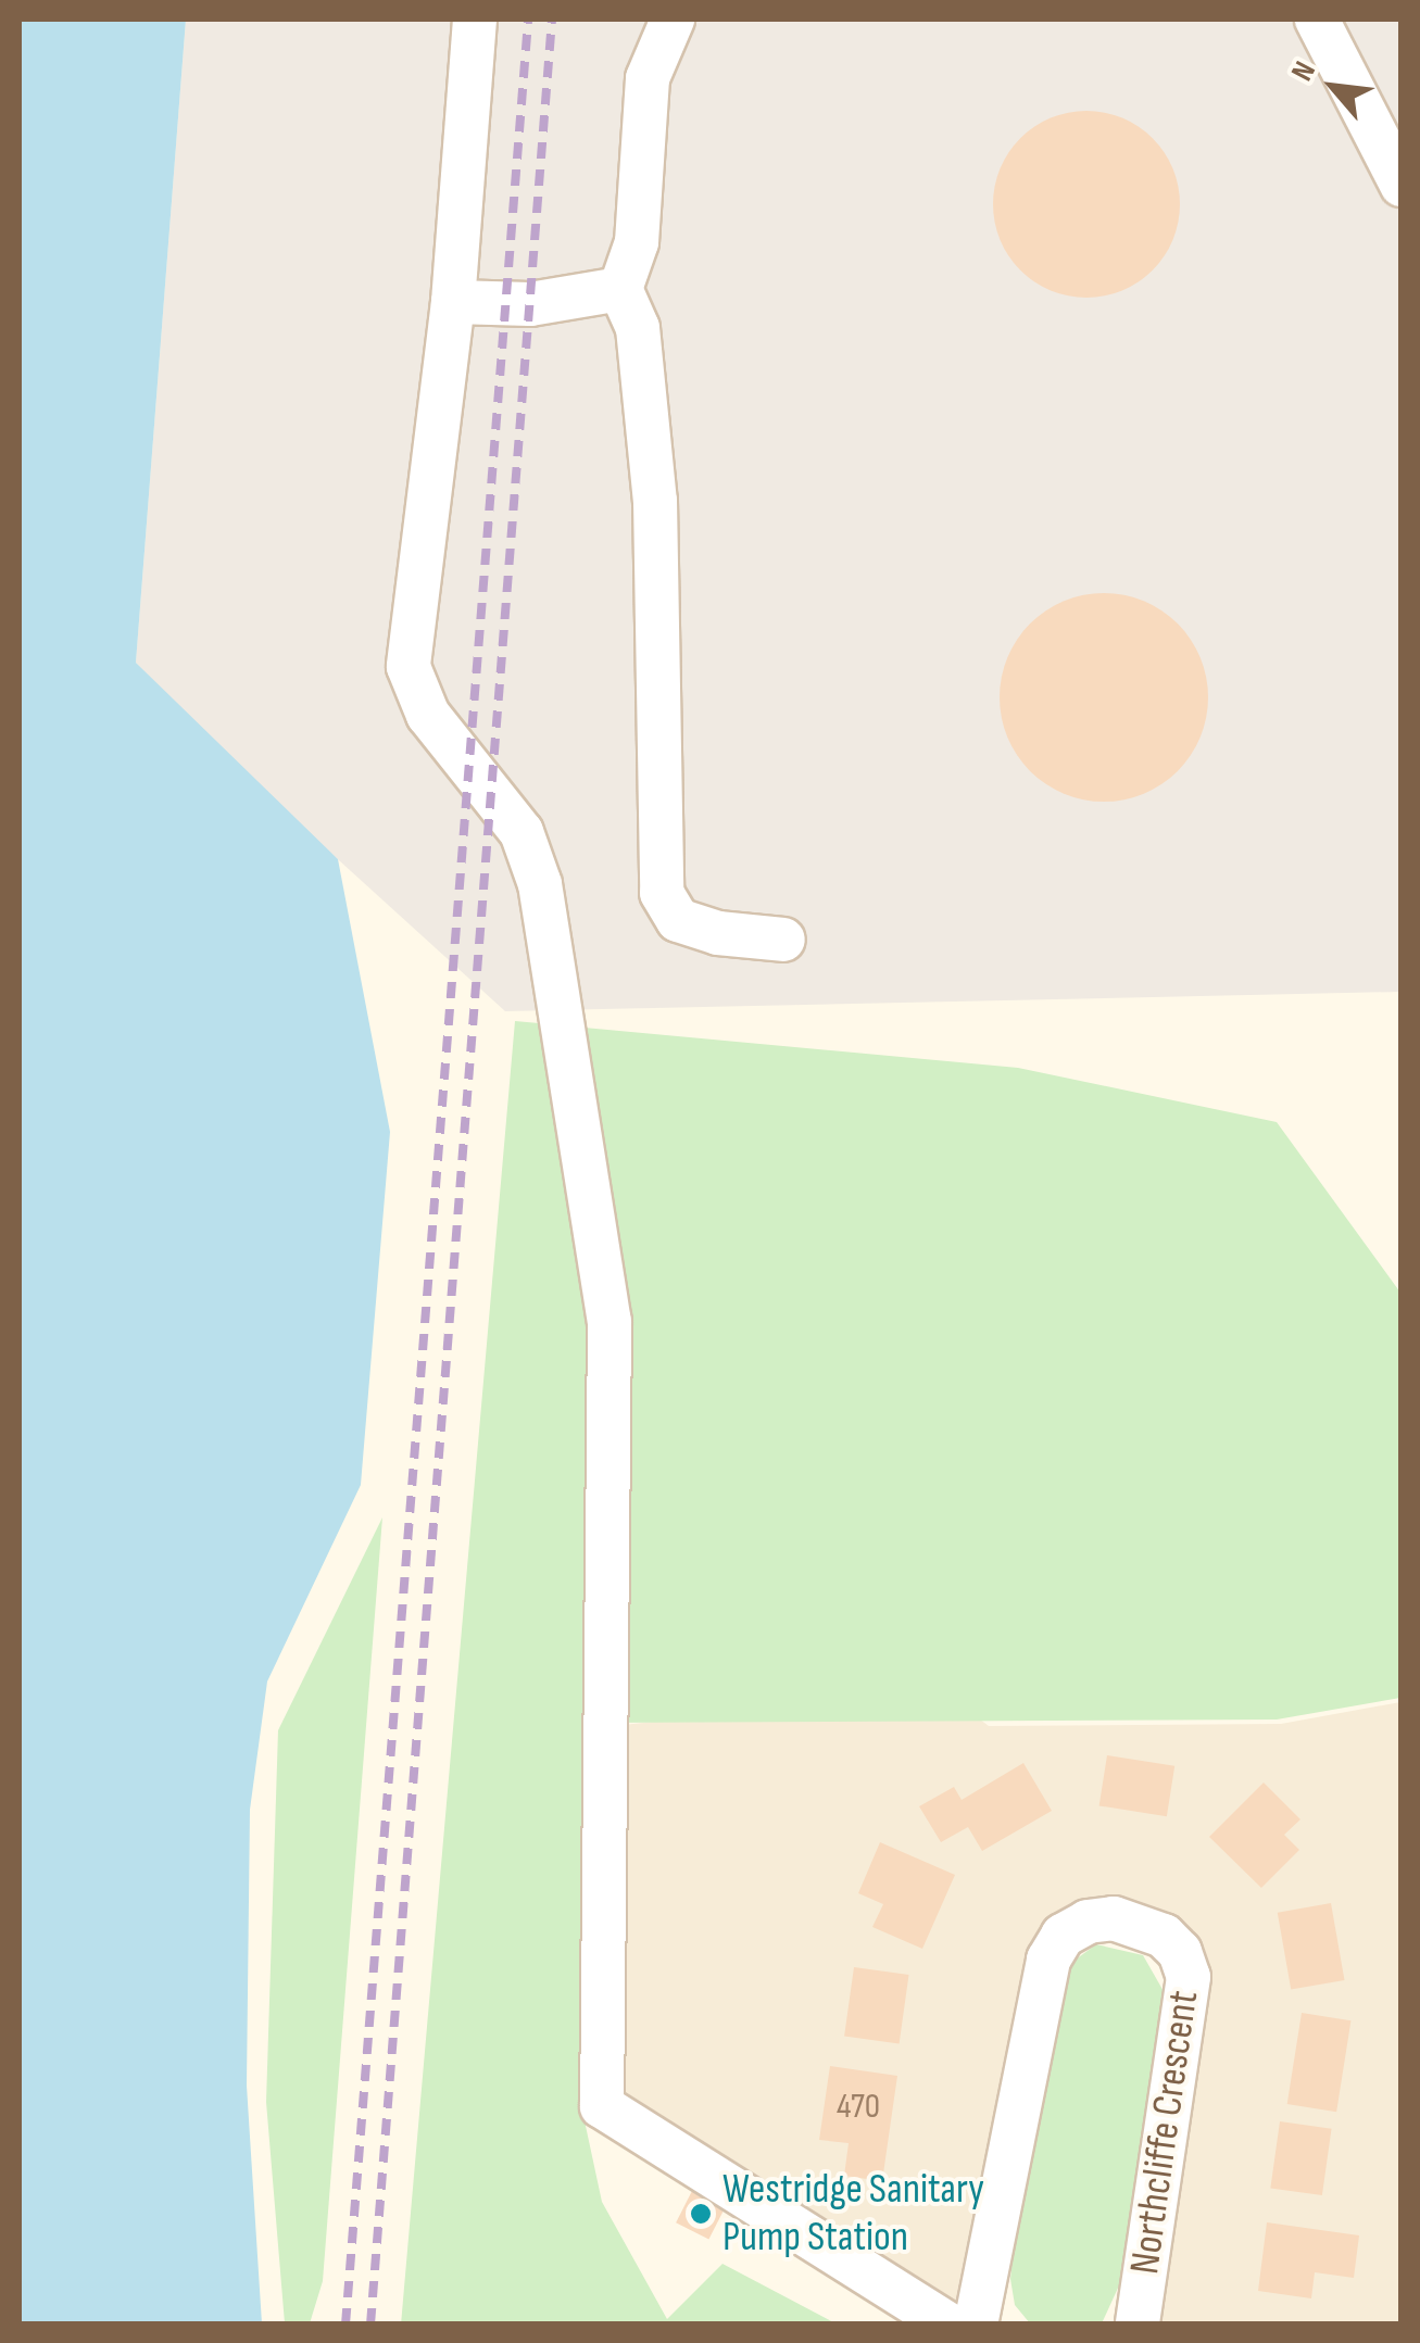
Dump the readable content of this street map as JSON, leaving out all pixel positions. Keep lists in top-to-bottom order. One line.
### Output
{"streets":{"street":["Northcliffe Crescent"]},"places":["Westridge Sanitary Pump Station"],"house_numbers":["470"],"north":"top left"}
